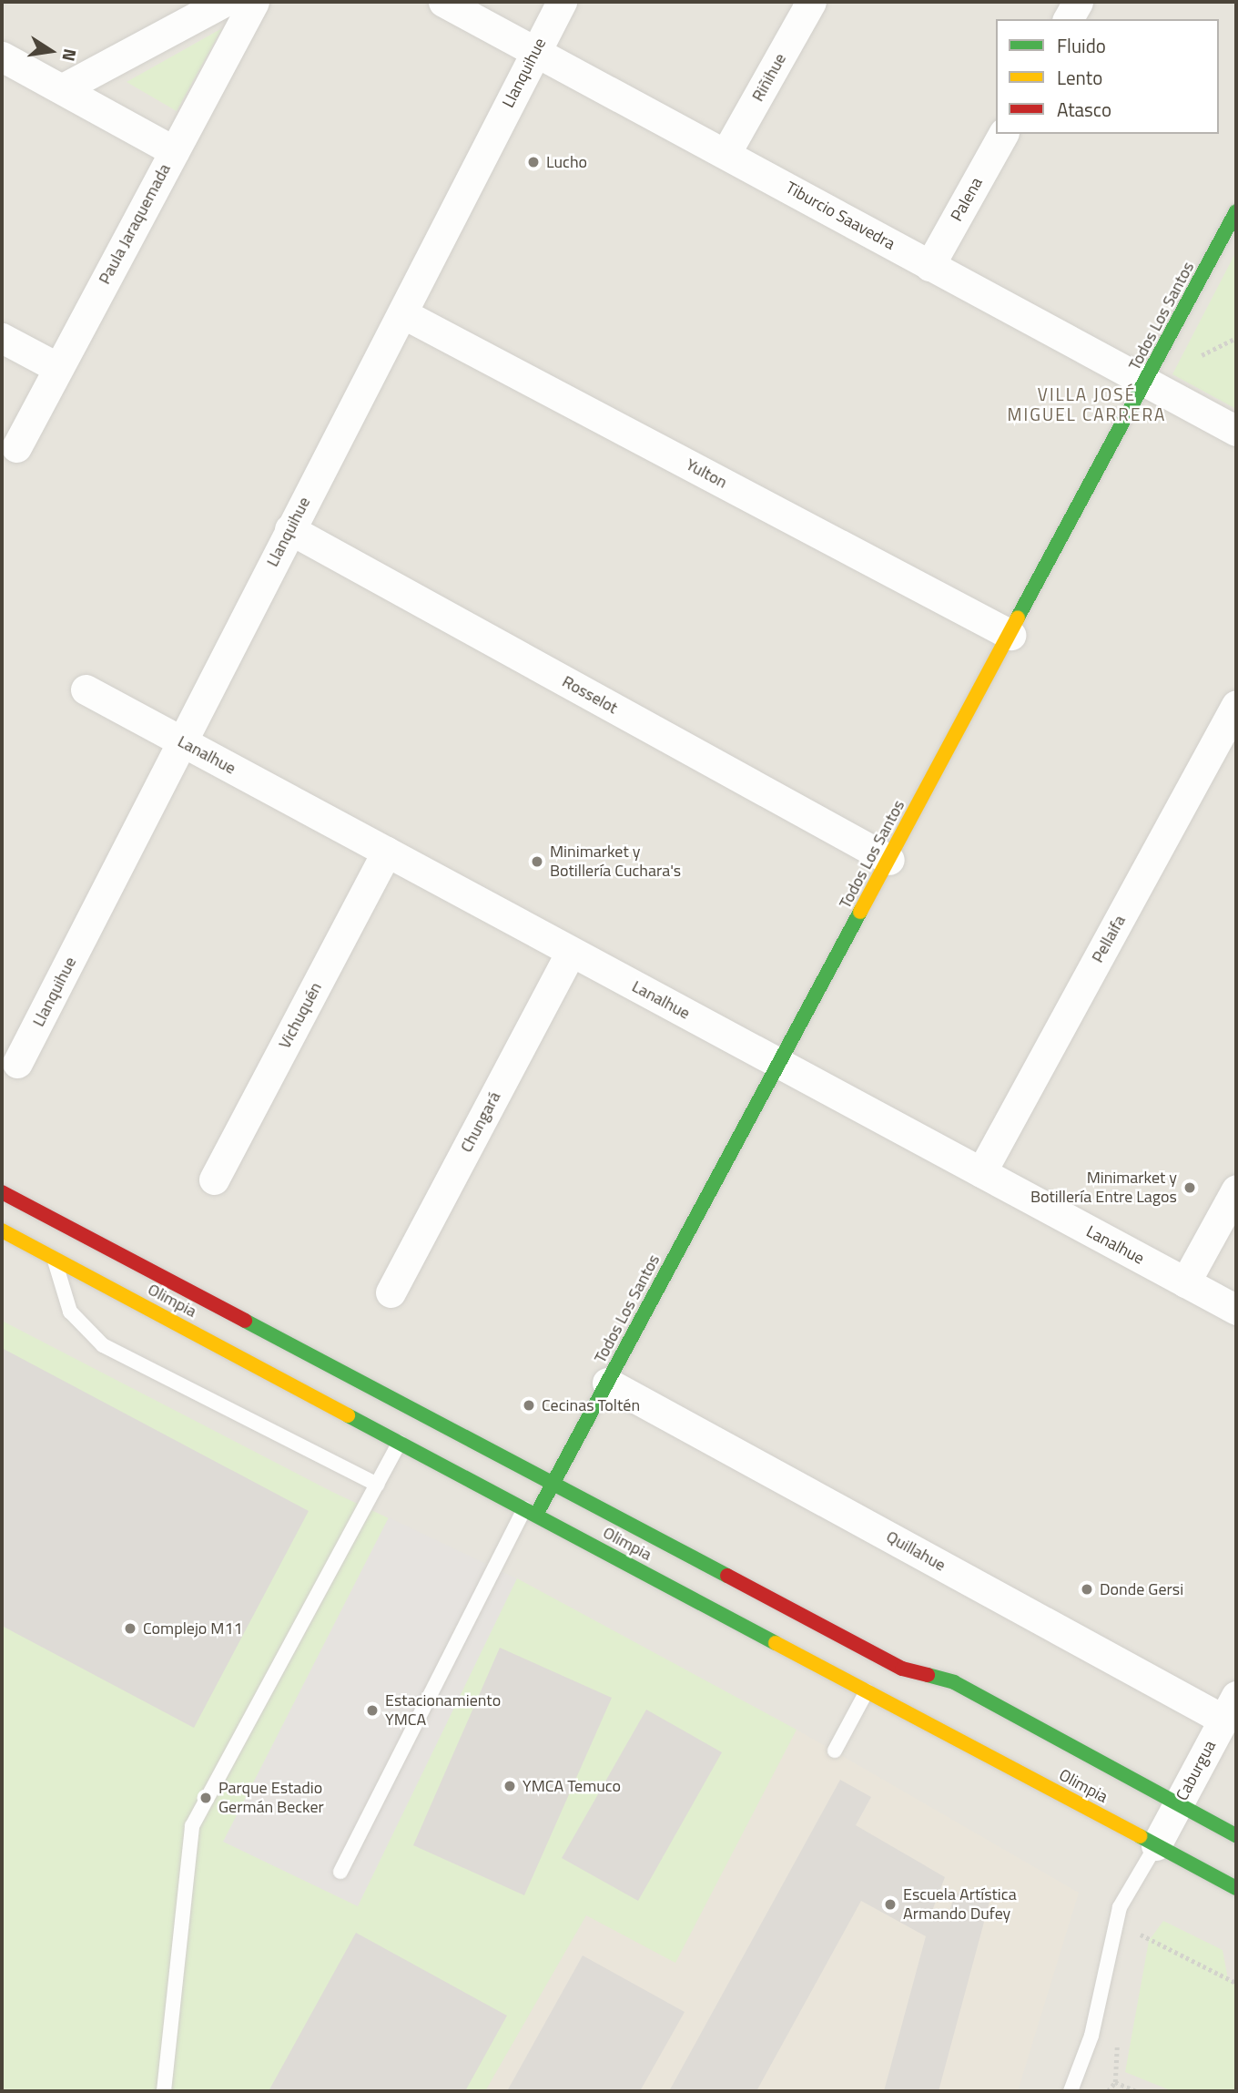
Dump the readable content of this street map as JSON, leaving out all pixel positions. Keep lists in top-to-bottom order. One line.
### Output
{"streets":{"street":["Llanquihue","Riñihue","Palena","Tiburcio Saavedra","Paula Jaraquemada","Todos Los Santos","Yulton","Rosselot","Lanalhue","Pellaifa","Vichuquén","Chungará","Olimpia","Quillahue","Caburgua"]},"crossings":[["Llanquihue","Tiburcio Saavedra"],["Llanquihue","Yulton"],["Llanquihue","Rosselot"],["Llanquihue","Lanalhue"],["Riñihue","Tiburcio Saavedra"],["Palena","Tiburcio Saavedra"],["Tiburcio Saavedra","Todos Los Santos"],["Todos Los Santos","Yulton"],["Todos Los Santos","Rosselot"],["Todos Los Santos","Lanalhue"],["Todos Los Santos","Olimpia"],["Todos Los Santos","Quillahue"],["Lanalhue","Pellaifa"],["Lanalhue","Vichuquén"],["Lanalhue","Chungará"],["Olimpia","Caburgua"],["Quillahue","Caburgua"]],"districts":["VILLA JOSÉ MIGUEL CARRERA"],"places":["Lucho","Minimarket y Botillería Cuchara's","Minimarket y Botillería Entre Lagos","Cecinas Toltén","Donde Gersi","Complejo M11","Estacionamiento YMCA","YMCA Temuco","Parque Estadio Germán Becker","Escuela Artística Armando Dufey"],"legend":["Fluido","Lento","Atasco"],"north":"right"}
